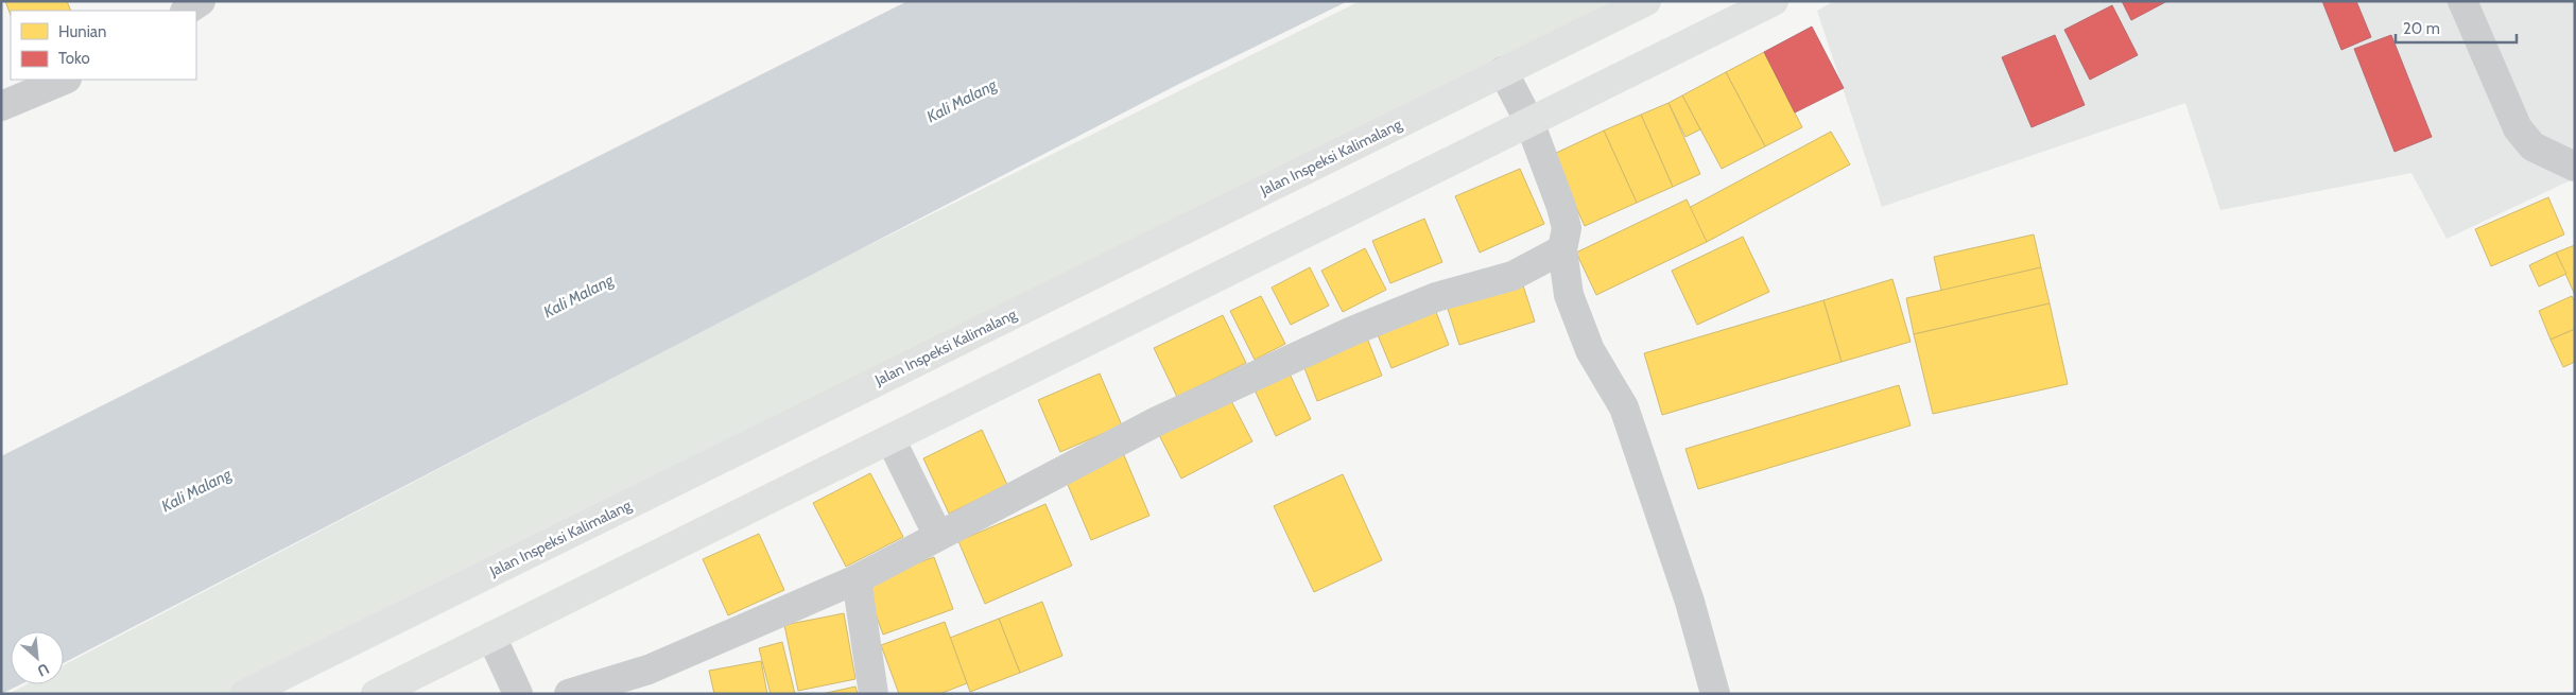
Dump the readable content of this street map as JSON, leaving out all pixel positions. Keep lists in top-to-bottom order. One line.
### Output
{"streets":{"main road":["Jalan Inspeksi Kalimalang"]},"water":["Kali Malang"],"legend":["Hunian","Toko"],"scale_bar":"20 m","north":"bottom right"}
